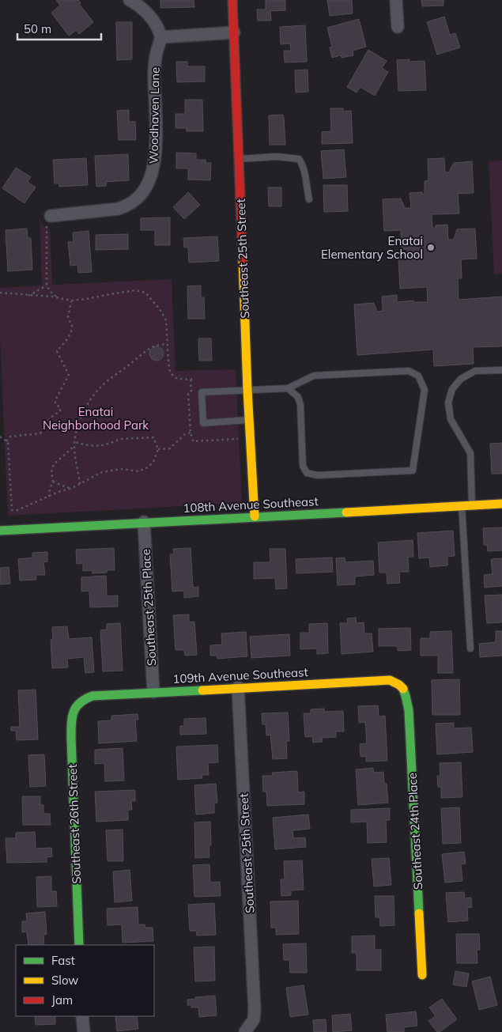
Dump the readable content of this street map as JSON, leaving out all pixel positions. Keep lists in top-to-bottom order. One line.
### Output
{"streets":{"street":["Woodhaven Lane","Southeast 25th Street","108th Avenue Southeast","Southeast 25th Place","109th Avenue Southeast","Southeast 26th Street","Southeast 24th Place"]},"crossings":[["Southeast 25th Street","108th Avenue Southeast"],["Southeast 25th Street","109th Avenue Southeast"],["108th Avenue Southeast","Southeast 25th Place"],["Southeast 25th Place","109th Avenue Southeast"],["109th Avenue Southeast","Southeast 26th Street"],["109th Avenue Southeast","Southeast 24th Place"]],"parks":["Enatai Neighborhood Park"],"places":["Enatai Elementary School"],"legend":["Fast","Slow","Jam"],"scale_bar":"50 m"}
